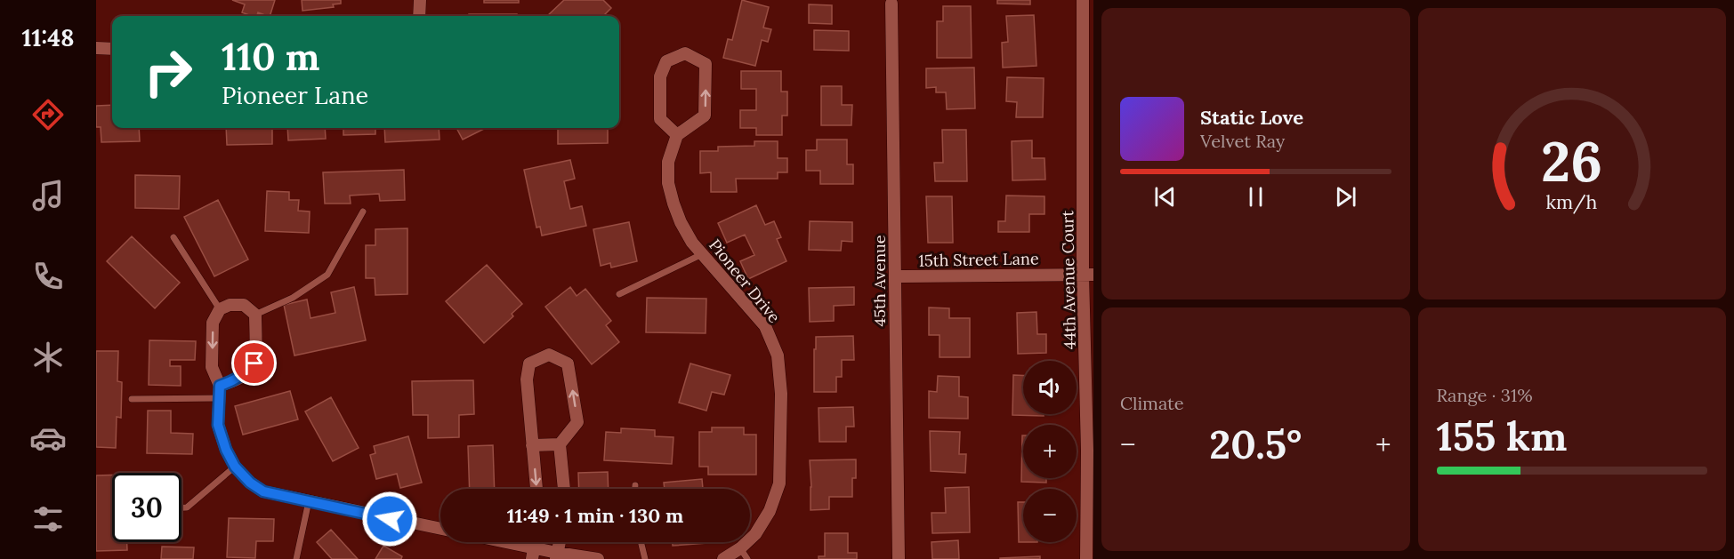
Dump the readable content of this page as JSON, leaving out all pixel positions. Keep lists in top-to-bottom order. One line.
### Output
{"streets":{"street":["15th Street Lane","44th Avenue Court","Pioneer Drive","45th Avenue"]},"crossings":[["15th Street Lane","44th Avenue Court"],["15th Street Lane","45th Avenue"]],"page":{"tabs":"11:48","turn":["110 m","Pioneer Lane"],"song":["Static Love","Velvet Ray"],"tile":["Climate",["Range · 31%","155 km"]],"map_buttons":["+","−"],"heat":["−","20.5°","+"],"limit":"30","trip":"11:49 · 1 min · 130 m","gauge":["26","km/h"]}}
